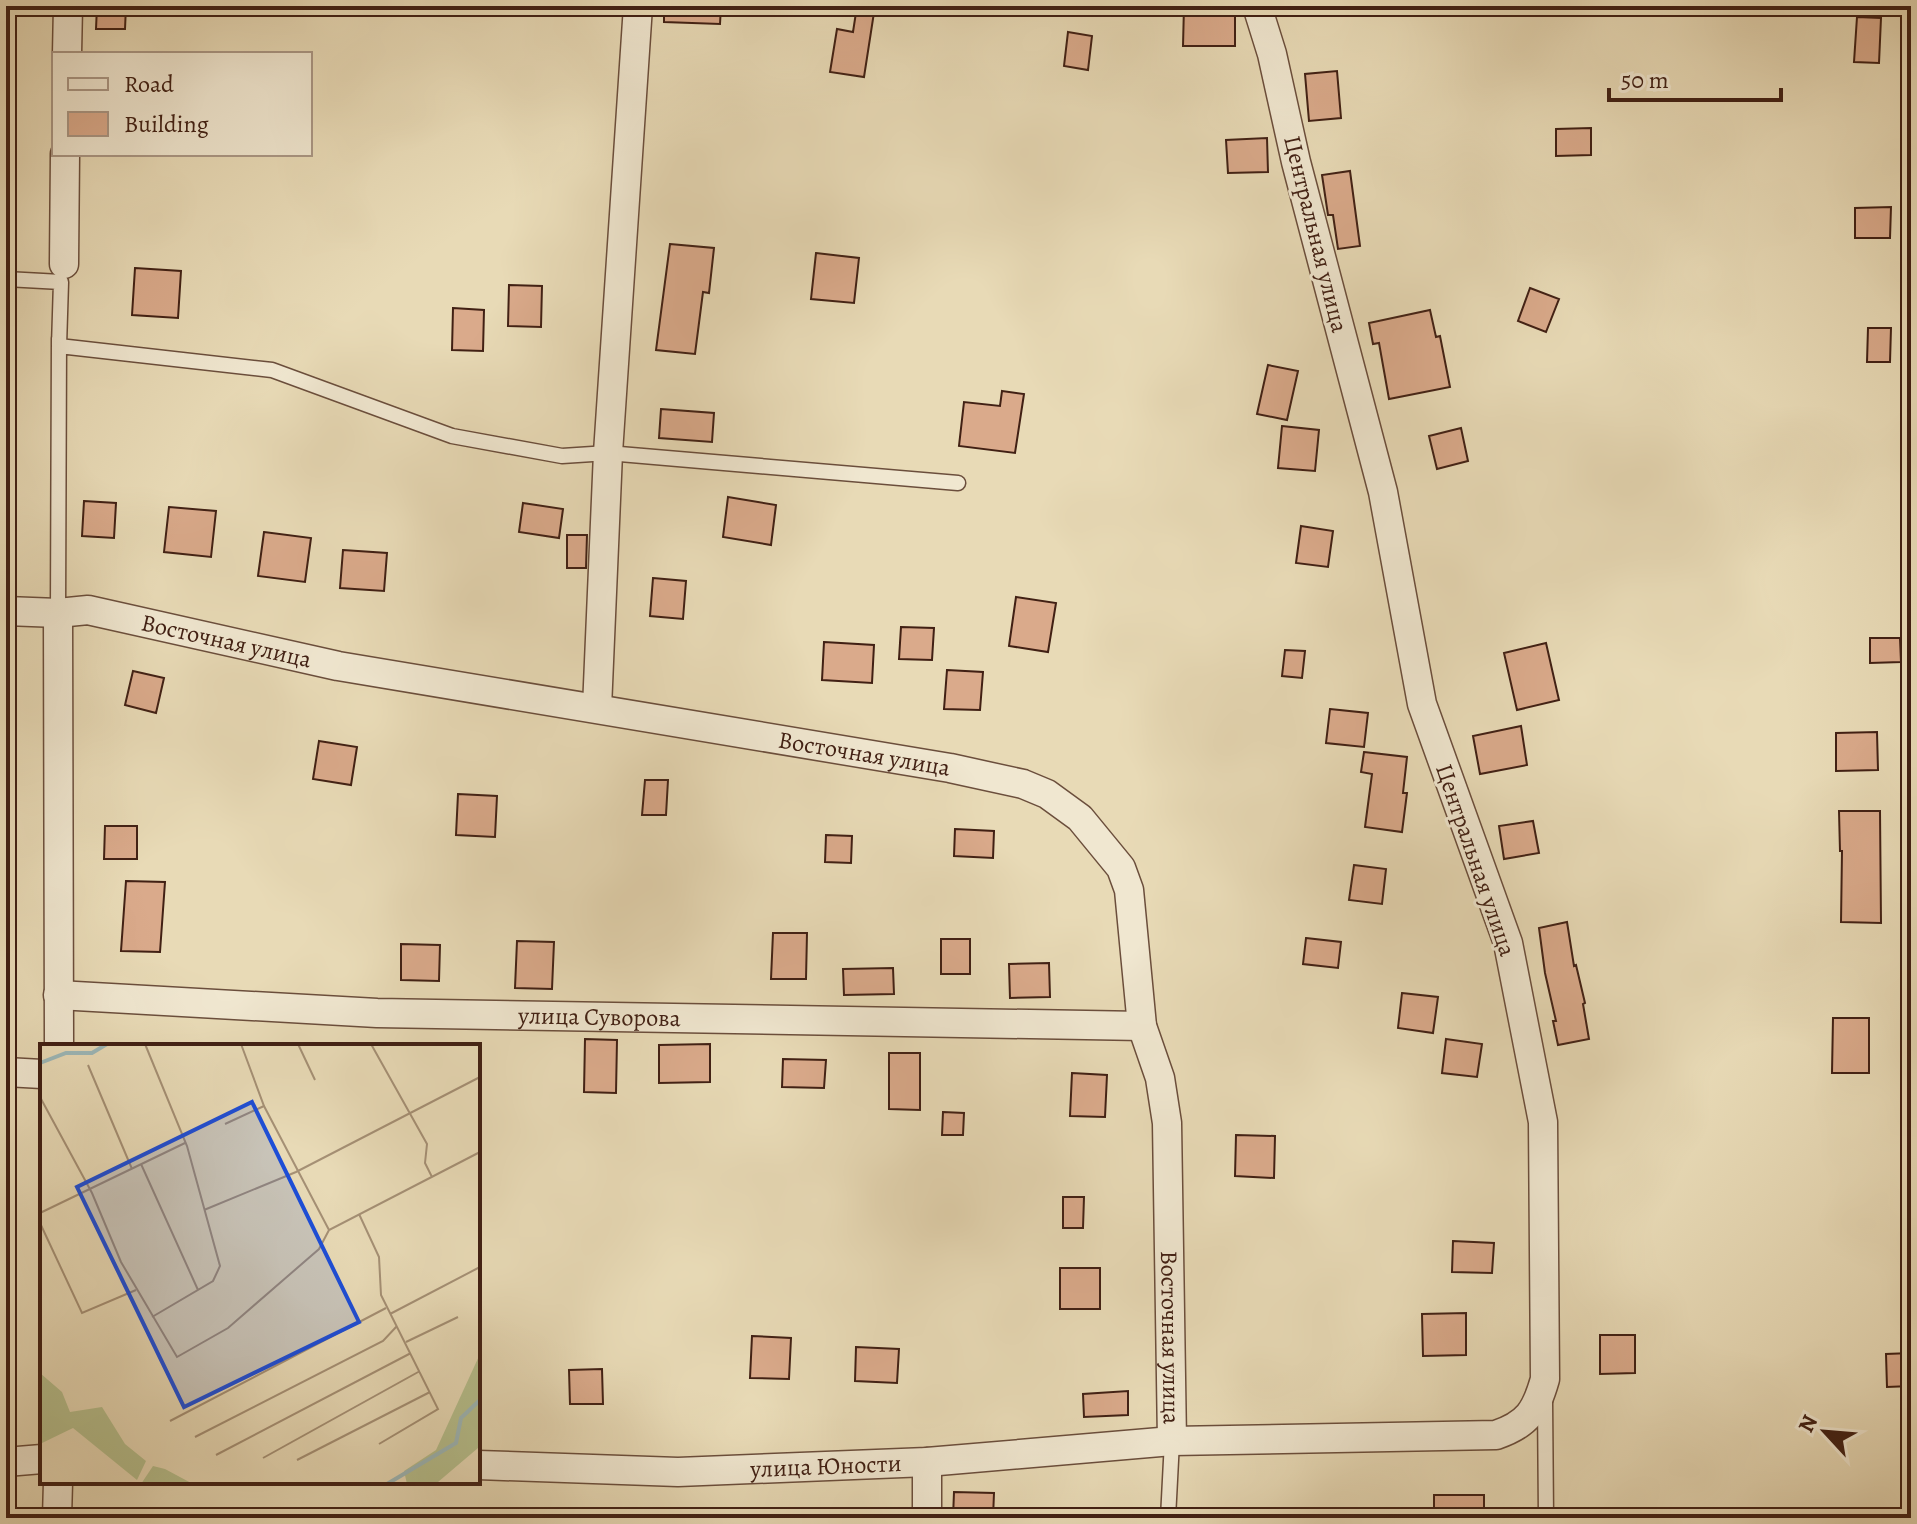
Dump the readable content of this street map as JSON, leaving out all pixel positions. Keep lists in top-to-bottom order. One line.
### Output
{"streets":{"street":["Центральная улица","Восточная улица","улица Суворова","улица Юности"]},"crossings":[["Центральная улица","Восточная улица"],["Центральная улица","улица Юности"],["Восточная улица","улица Суворова"],["Восточная улица","улица Юности"]],"legend":["Road","Building"],"scale_bar":"50 m","north":"top left"}
